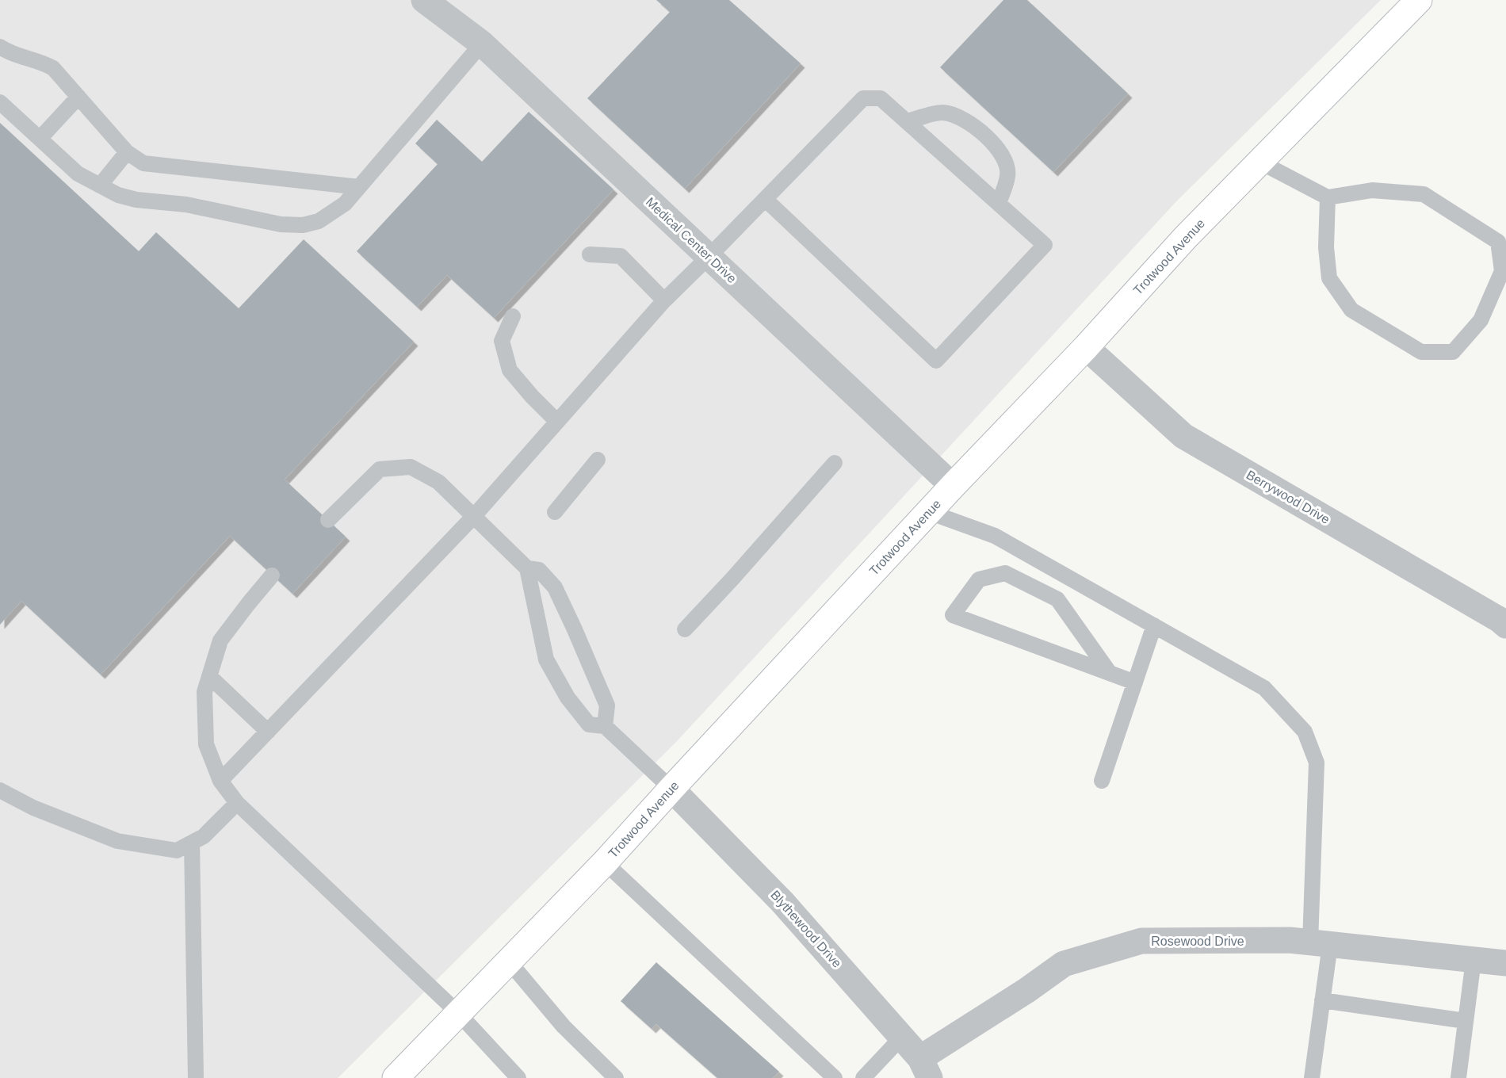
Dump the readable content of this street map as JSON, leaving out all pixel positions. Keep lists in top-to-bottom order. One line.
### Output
{"streets":{"main road":["Trotwood Avenue"],"street":["Medical Center Drive","Berrywood Drive","Blythewood Drive","Rosewood Drive"]},"crossings":[["Medical Center Drive","Trotwood Avenue"],["Trotwood Avenue","Berrywood Drive"],["Trotwood Avenue","Blythewood Drive"],["Blythewood Drive","Rosewood Drive"]]}
